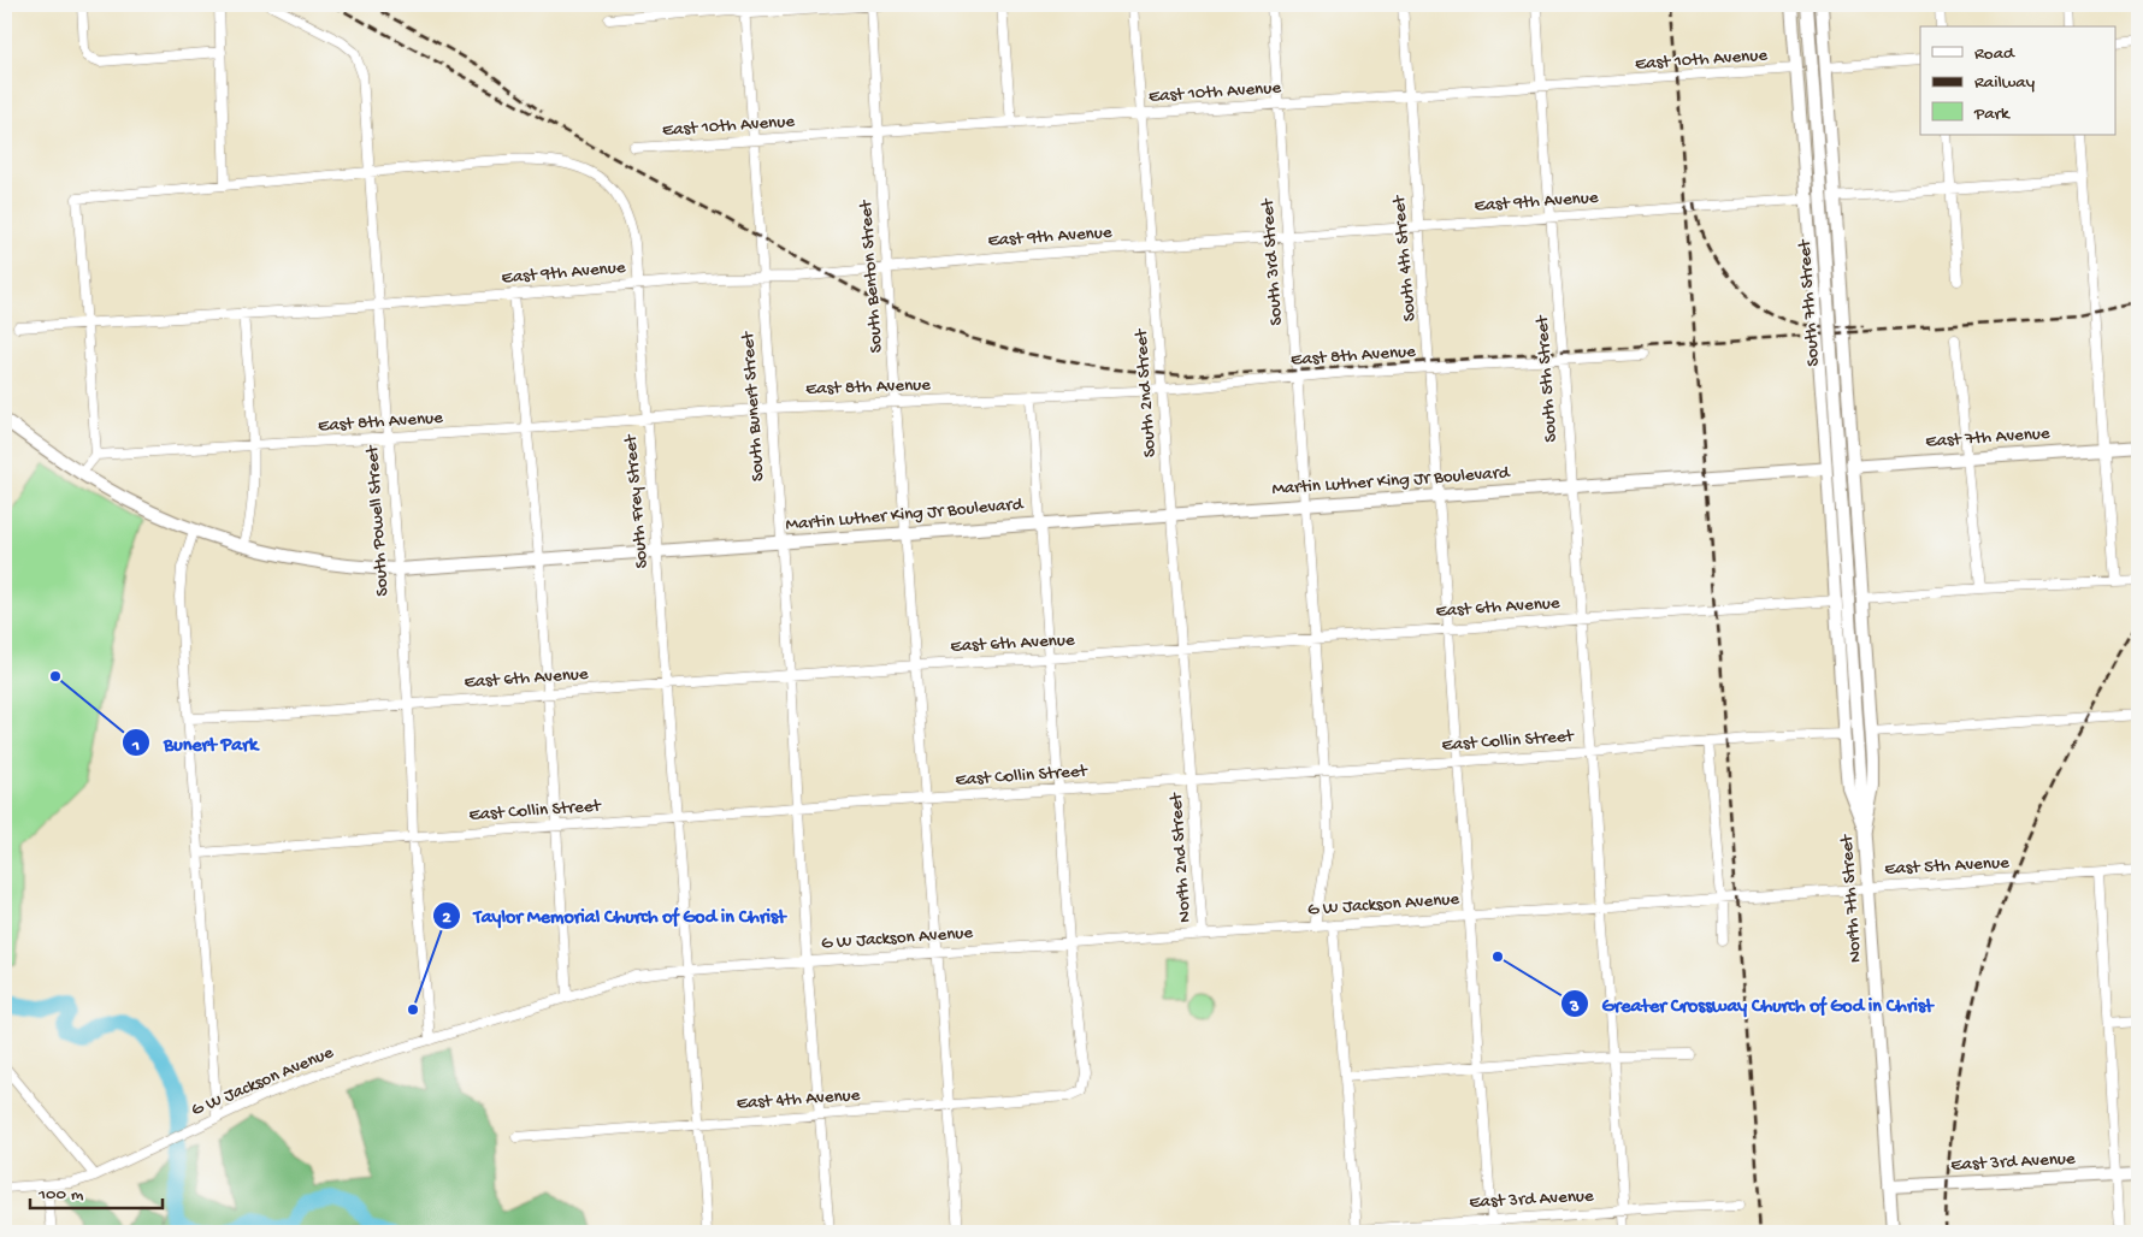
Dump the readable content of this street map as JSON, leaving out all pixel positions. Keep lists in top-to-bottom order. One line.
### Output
{"streets":{"main road":["South 7th Street","East 7th Avenue","Martin Luther King Jr Boulevard","North 7th Street","East 3rd Avenue"],"street":["East 10th Avenue","East 9th Avenue","South 4th Street","South 3rd Street","South Benton Street","East 8th Avenue","South 5th Street","South 2nd Street","South Bunert Street","South Frey Street","South Powell Street","East 6th Avenue","East Collin Street","North 2nd Street","East 5th Avenue","G W Jackson Avenue","East 4th Avenue"]},"crossings":[["East 10th Avenue","South 4th Street"],["East 10th Avenue","South 3rd Street"],["East 10th Avenue","South Benton Street"],["East 10th Avenue","South 5th Street"],["East 10th Avenue","South 2nd Street"],["East 10th Avenue","South Bunert Street"],["East 9th Avenue","South 4th Street"],["East 9th Avenue","South 3rd Street"],["East 9th Avenue","South Benton Street"],["East 9th Avenue","South 5th Street"],["East 9th Avenue","South 2nd Street"],["East 9th Avenue","South Bunert Street"],["East 9th Avenue","South Frey Street"],["East 9th Avenue","South Powell Street"],["South 4th Street","East 8th Avenue"],["South 4th Street","Martin Luther King Jr Boulevard"],["South 4th Street","East 6th Avenue"],["South 4th Street","East Collin Street"],["South 4th Street","G W Jackson Avenue"],["South 4th Street","East 3rd Avenue"],["South 3rd Street","East 8th Avenue"],["South 3rd Street","Martin Luther King Jr Boulevard"],["South 3rd Street","East 6th Avenue"],["South 3rd Street","East Collin Street"],["South 3rd Street","G W Jackson Avenue"],["South Benton Street","East 8th Avenue"],["South Benton Street","Martin Luther King Jr Boulevard"],["South Benton Street","East 6th Avenue"],["South Benton Street","East Collin Street"],["South Benton Street","G W Jackson Avenue"],["South Benton Street","East 4th Avenue"],["South 7th Street","East 6th Avenue"],["South 7th Street","North 7th Street"],["East 8th Avenue","South 5th Street"],["East 8th Avenue","South 2nd Street"],["East 8th Avenue","South Bunert Street"],["East 8th Avenue","South Frey Street"],["East 8th Avenue","South Powell Street"],["South 5th Street","Martin Luther King Jr Boulevard"],["South 5th Street","East 6th Avenue"],["South 5th Street","East Collin Street"],["South 5th Street","G W Jackson Avenue"],["South 5th Street","East 3rd Avenue"],["South 2nd Street","Martin Luther King Jr Boulevard"],["South 2nd Street","East 6th Avenue"],["South 2nd Street","East Collin Street"],["South 2nd Street","North 2nd Street"],["South Bunert Street","Martin Luther King Jr Boulevard"],["South Bunert Street","East 6th Avenue"],["South Bunert Street","East Collin Street"],["South Bunert Street","G W Jackson Avenue"],["South Bunert Street","East 4th Avenue"],["East 7th Avenue","Martin Luther King Jr Boulevard"],["Martin Luther King Jr Boulevard","South Frey Street"],["Martin Luther King Jr Boulevard","South Powell Street"],["South Frey Street","South Powell Street"],["South Frey Street","East 6th Avenue"],["South Frey Street","East Collin Street"],["South Frey Street","G W Jackson Avenue"],["South Frey Street","East 4th Avenue"],["South Powell Street","East 6th Avenue"],["South Powell Street","East Collin Street"],["South Powell Street","G W Jackson Avenue"],["East 6th Avenue","North 7th Street"],["East Collin Street","North 2nd Street"],["North 2nd Street","G W Jackson Avenue"],["East 5th Avenue","North 7th Street"],["East 5th Avenue","G W Jackson Avenue"],["North 7th Street","East 3rd Avenue"],["G W Jackson Avenue","East 4th Avenue"]],"places":["Bunert Park","Greater Crossway Church of God in Christ","Taylor Memorial Church of God in Christ"],"legend":["Road","Railway","Park"],"scale_bar":"100 m"}
